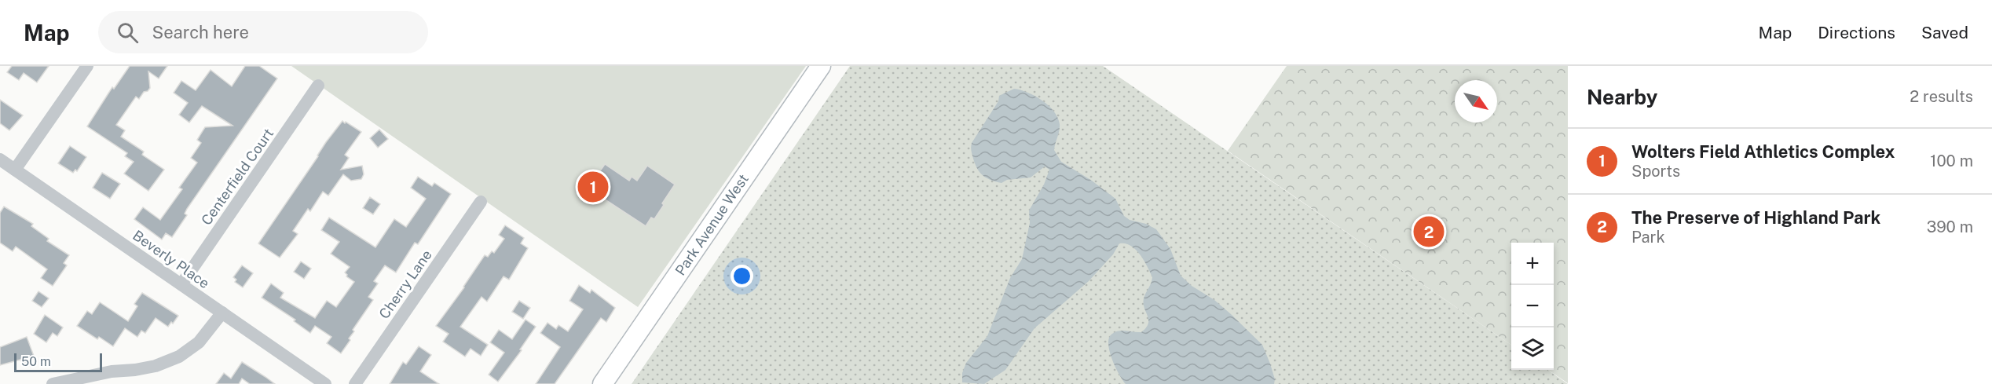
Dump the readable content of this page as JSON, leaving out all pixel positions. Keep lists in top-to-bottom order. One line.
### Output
{"streets":{"street":["Centerfield Court","Park Avenue West","Beverly Place","Cherry Lane"]},"crossings":[["Centerfield Court","Beverly Place"]],"scale_bar":"50 m","north":"bottom right","page":{"header":"Map","search":"Search here","nav":["Map","Directions","Saved"],"heading":["Nearby","2 results"],"list":[{"mark":"1","name":"Wolters Field Athletics Complex","note":"Sports","value":"100 m"},{"mark":"2","name":"The Preserve of Highland Park","note":"Park","value":"390 m"}],"pins":["1","2"],"map_buttons":["+","−"],"scale":"50 m"}}
